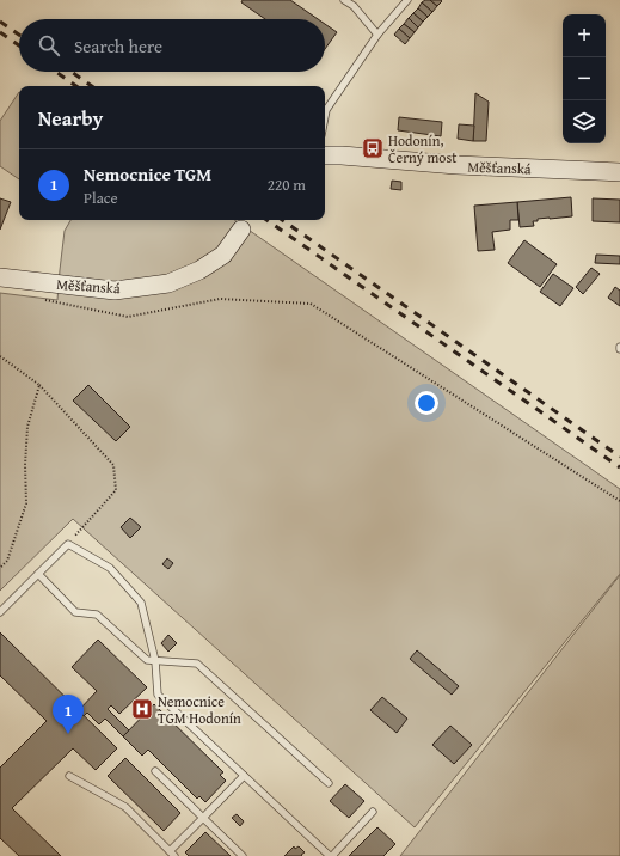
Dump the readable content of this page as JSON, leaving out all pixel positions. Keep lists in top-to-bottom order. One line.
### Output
{"streets":{"main road":["Měšťanská"]},"places":{"bus stop":["Hodonín, Černý most"],"hospital":["Nemocnice TGM Hodonín"]},"page":{"map_buttons":["+","−"],"search":"Search here","heading":"Nearby","list":[{"mark":"1","name":"Nemocnice TGM","note":"Place","value":"220 m"}],"pins":"1"}}
